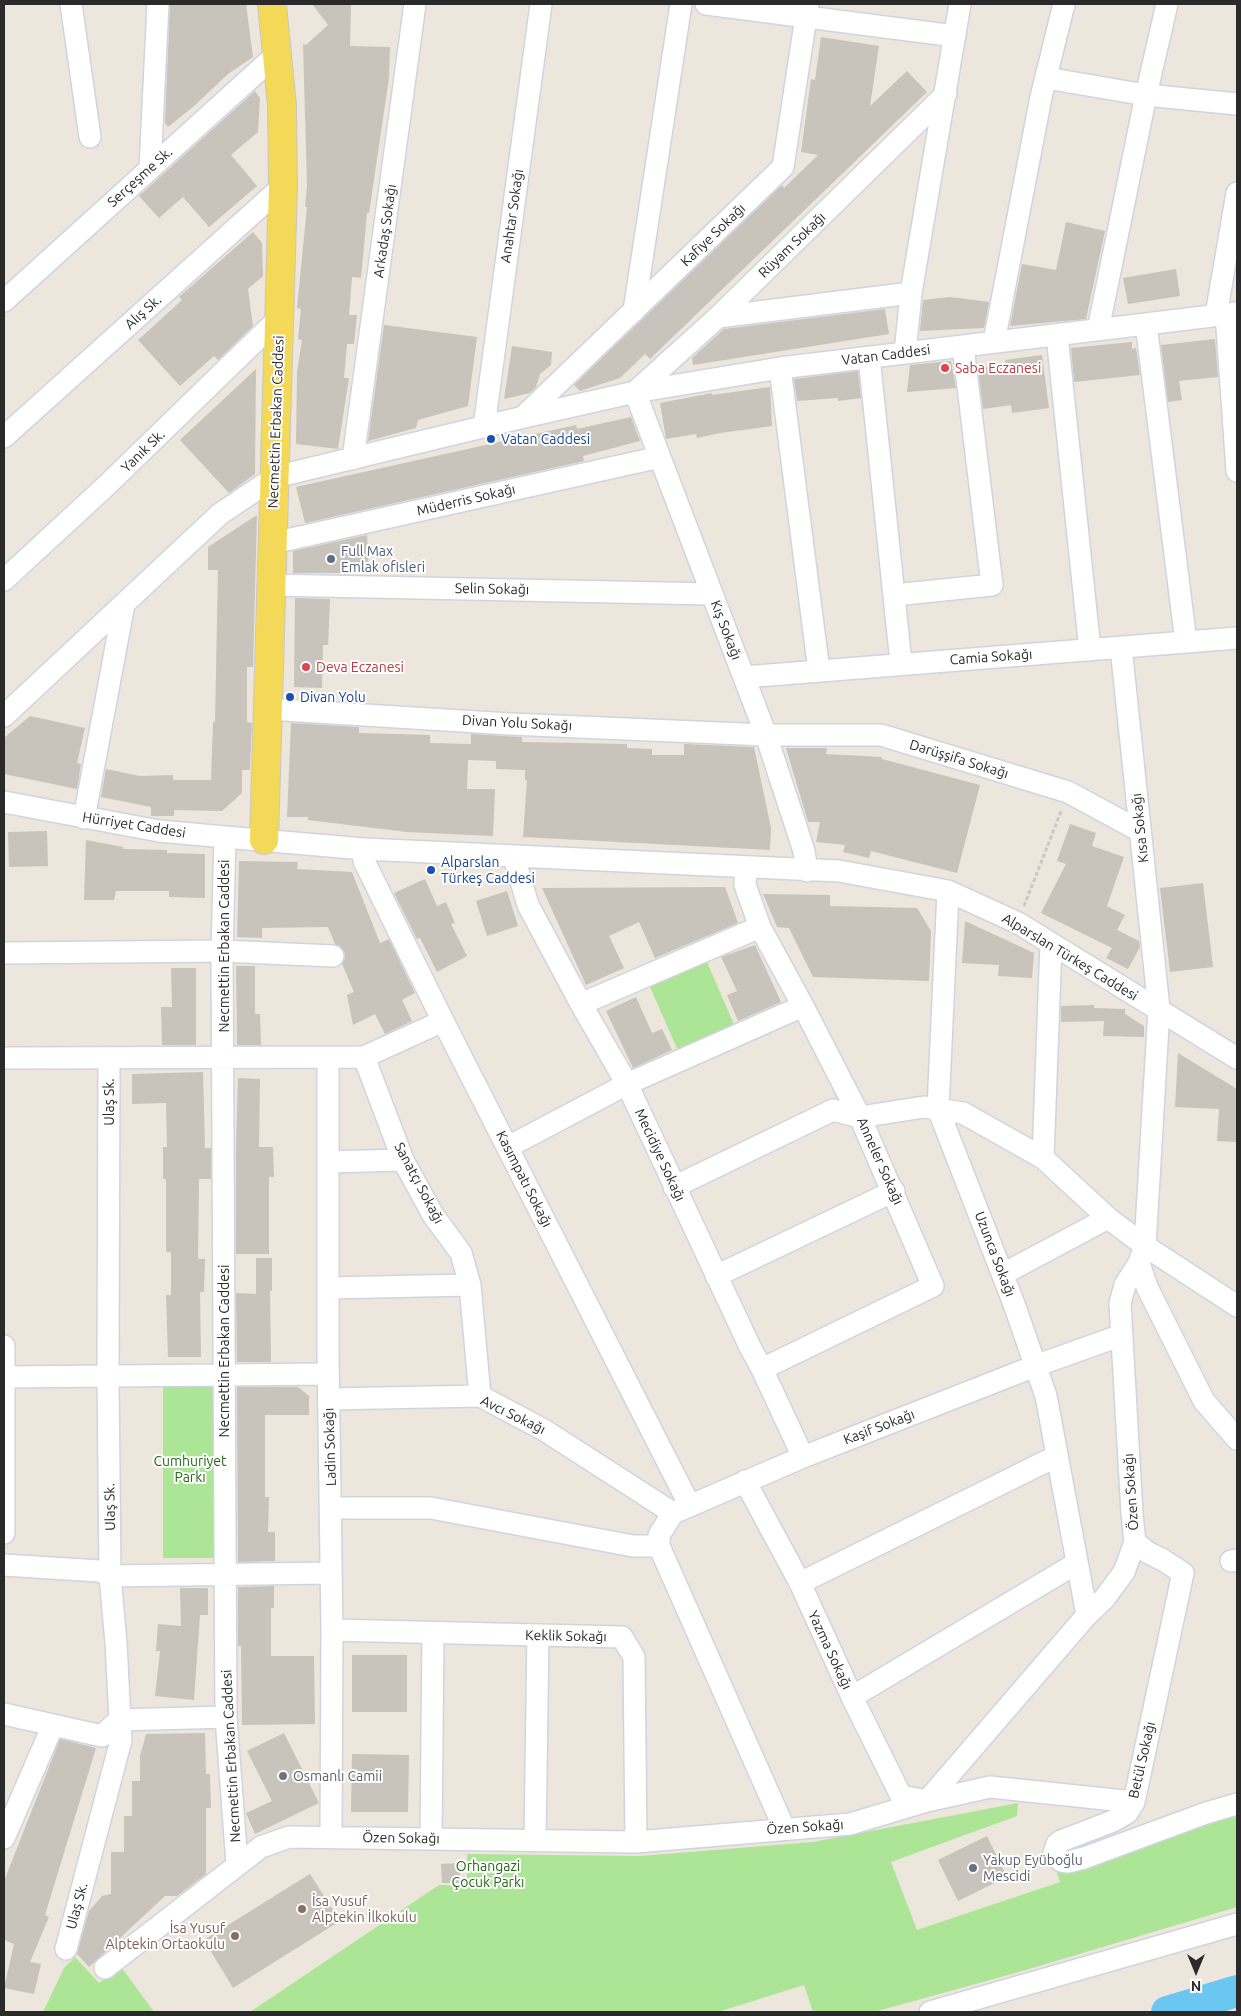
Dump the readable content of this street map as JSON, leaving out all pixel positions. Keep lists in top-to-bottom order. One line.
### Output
{"streets":{"main road":["Necmettin Erbakan Caddesi"],"street":["Serçeşme Sk.","Anahtar Sokağı","Arkadaş Sokağı","Kafiye Sokağı","Rüyam Sokağı","Alış Sk.","Vatan Caddesi","Yanık Sk.","Müderris Sokağı","Selin Sokağı","Kış Sokağı","Camia Sokağı","Divan Yolu Sokağı","Darüşşifa Sokağı","Hürriyet Caddesi","Kısa Sokağı","Alparslan Türkeş Caddesi","Ulaş Sk.","Mecidiye Sokağı","Anneler Sokağı","Kasımpatı Sokağı","Sanatçı Sokağı","Uzunca Sokağı","Avcı Sokağı","Kaşif Sokağı","Ladin Sokağı","Özen Sokağı","Keklik Sokağı","Yazma Sokağı","Betül Sokağı"]},"crossings":[["Serçeşme Sk.","Necmettin Erbakan Caddesi"],["Anahtar Sokağı","Vatan Caddesi"],["Arkadaş Sokağı","Vatan Caddesi"],["Kafiye Sokağı","Vatan Caddesi"],["Rüyam Sokağı","Vatan Caddesi"],["Rüyam Sokağı","Kış Sokağı"],["Alış Sk.","Necmettin Erbakan Caddesi"],["Vatan Caddesi","Necmettin Erbakan Caddesi"],["Vatan Caddesi","Kış Sokağı"],["Necmettin Erbakan Caddesi","Yanık Sk."],["Necmettin Erbakan Caddesi","Müderris Sokağı"],["Necmettin Erbakan Caddesi","Selin Sokağı"],["Necmettin Erbakan Caddesi","Divan Yolu Sokağı"],["Necmettin Erbakan Caddesi","Hürriyet Caddesi"],["Necmettin Erbakan Caddesi","Alparslan Türkeş Caddesi"],["Necmettin Erbakan Caddesi","Özen Sokağı"],["Müderris Sokağı","Kış Sokağı"],["Selin Sokağı","Kış Sokağı"],["Kış Sokağı","Camia Sokağı"],["Kış Sokağı","Divan Yolu Sokağı"],["Kış Sokağı","Darüşşifa Sokağı"],["Kış Sokağı","Alparslan Türkeş Caddesi"],["Camia Sokağı","Kısa Sokağı"],["Divan Yolu Sokağı","Darüşşifa Sokağı"],["Darüşşifa Sokağı","Kısa Sokağı"],["Hürriyet Caddesi","Alparslan Türkeş Caddesi"],["Kısa Sokağı","Alparslan Türkeş Caddesi"],["Kısa Sokağı","Özen Sokağı"],["Alparslan Türkeş Caddesi","Mecidiye Sokağı"],["Alparslan Türkeş Caddesi","Anneler Sokağı"],["Alparslan Türkeş Caddesi","Kasımpatı Sokağı"],["Alparslan Türkeş Caddesi","Uzunca Sokağı"],["Mecidiye Sokağı","Anneler Sokağı"],["Mecidiye Sokağı","Kaşif Sokağı"],["Kasımpatı Sokağı","Avcı Sokağı"],["Kasımpatı Sokağı","Kaşif Sokağı"],["Sanatçı Sokağı","Avcı Sokağı"],["Uzunca Sokağı","Kaşif Sokağı"],["Uzunca Sokağı","Özen Sokağı"],["Avcı Sokağı","Kaşif Sokağı"],["Avcı Sokağı","Ladin Sokağı"],["Kaşif Sokağı","Özen Sokağı"],["Kaşif Sokağı","Yazma Sokağı"],["Ladin Sokağı","Özen Sokağı"],["Ladin Sokağı","Keklik Sokağı"],["Özen Sokağı","Keklik Sokağı"],["Özen Sokağı","Yazma Sokağı"],["Özen Sokağı","Betül Sokağı"]],"parks":["Cumhuriyet Parkı","Orhangazi Çocuk Parkı"],"places":["Saba Eczanesi","Vatan Caddesi","Full Max Emlak ofisleri","Deva Eczanesi","Divan Yolu","Alparslan Türkeş Caddesi","Osmanlı Camii","Yakup Eyüboğlu Mescidi","İsa Yusuf Alptekin İlkokulu","İsa Yusuf Alptekin Ortaokulu"],"north":"bottom"}
